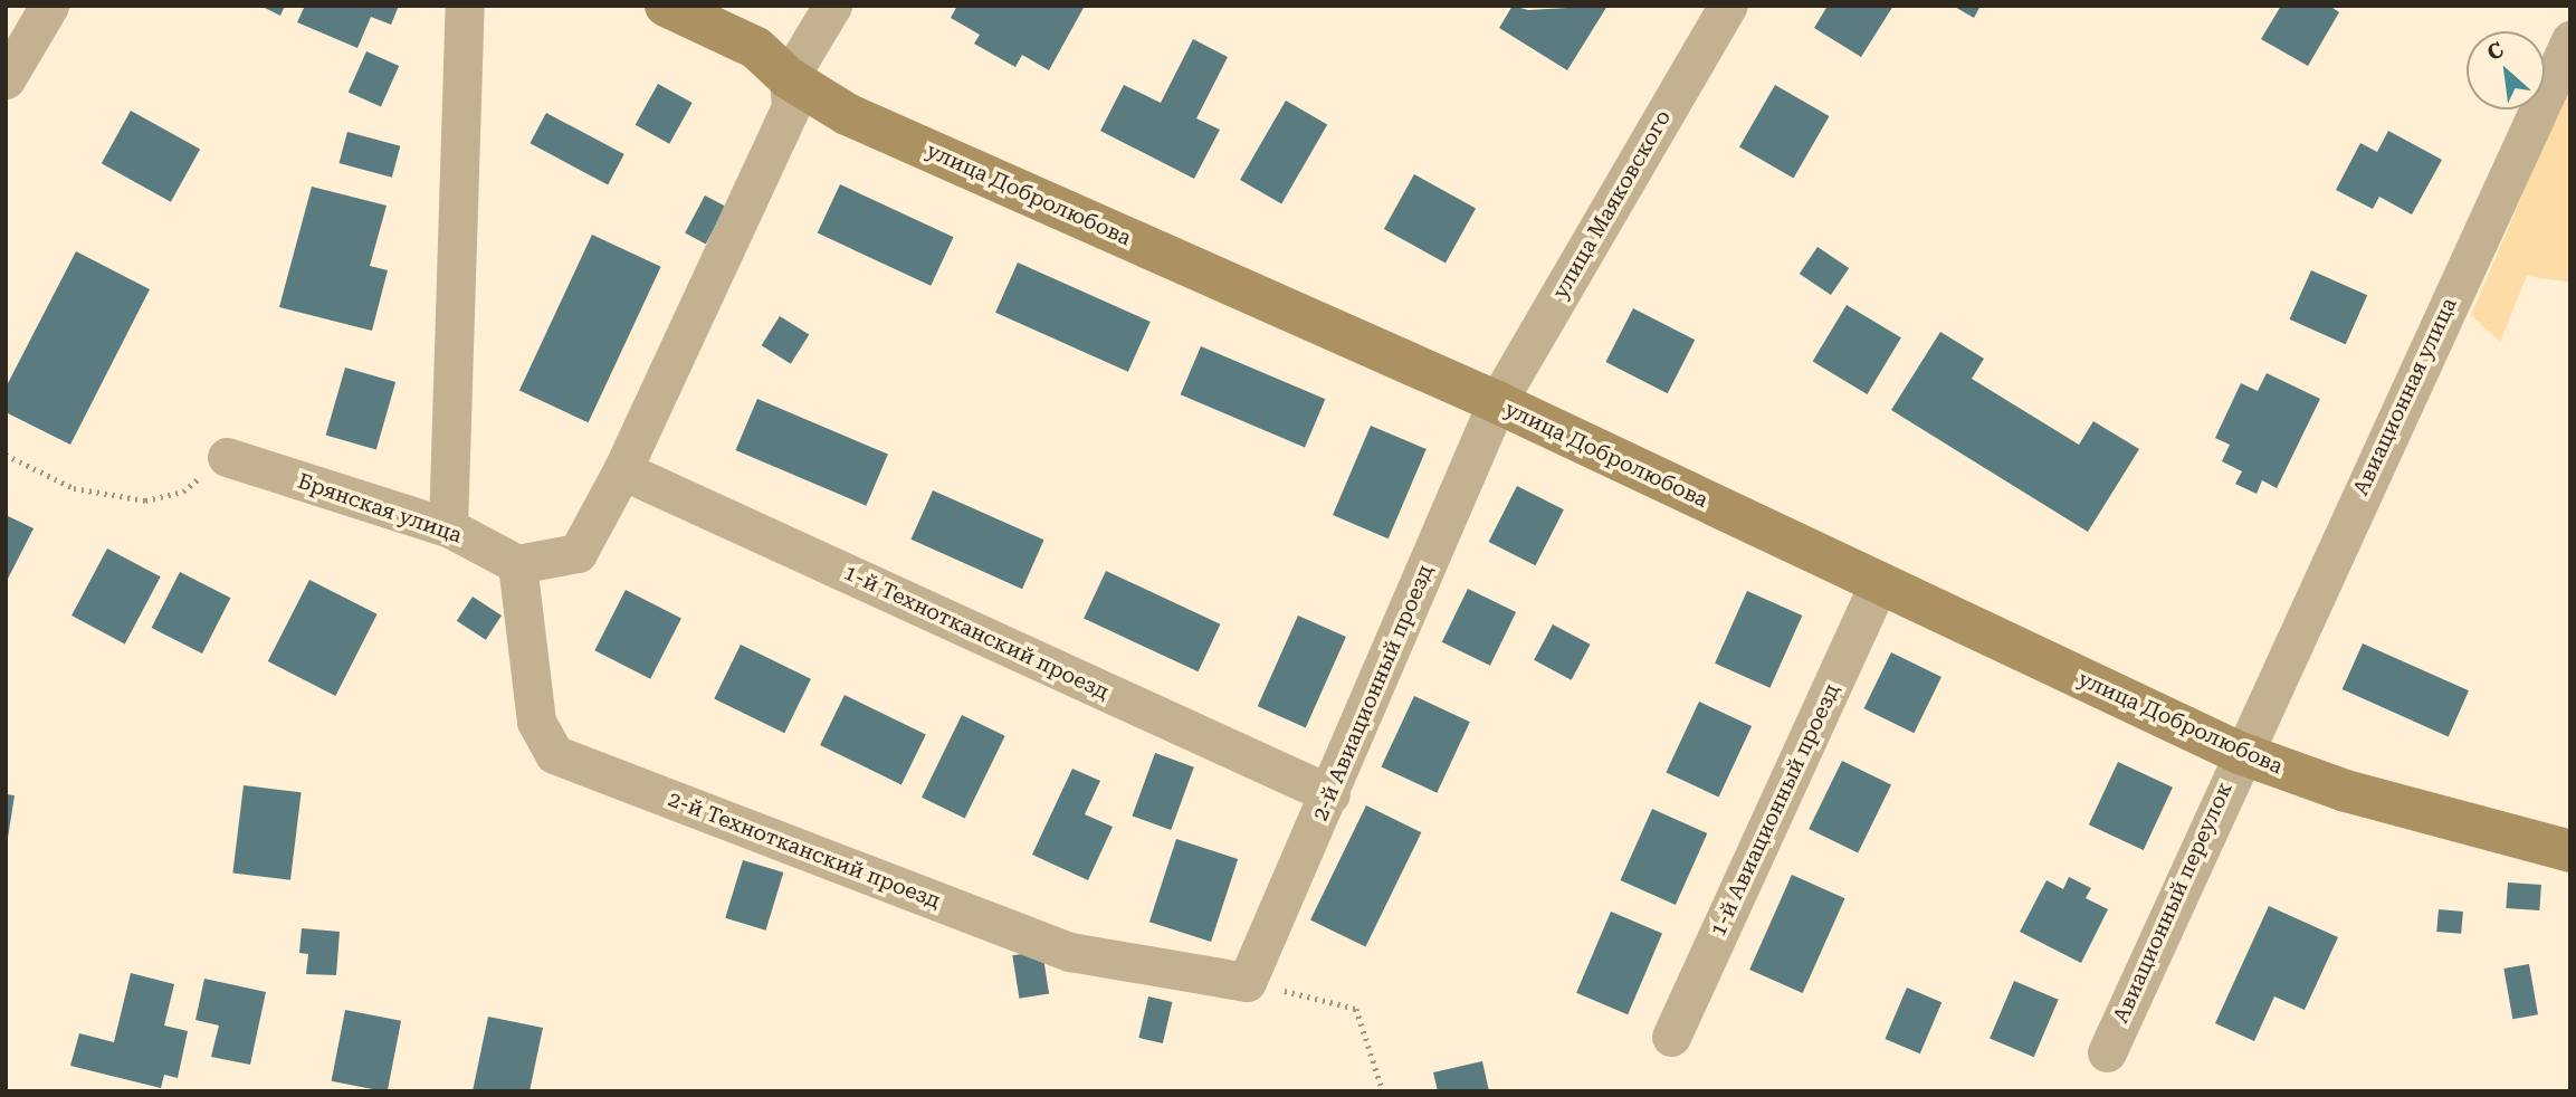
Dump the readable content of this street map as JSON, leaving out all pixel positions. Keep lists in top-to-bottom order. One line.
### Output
{"streets":{"street":["улица Добролюбова","улица Маяковского","Авиационная улица","Брянская улица","1-й Технотканский проезд","2-й Авиационный проезд","1-й Авиационный проезд","2-й Технотканский проезд","Авиационный переулок"]},"crossings":[["улица Добролюбова","улица Маяковского"],["улица Добролюбова","Авиационная улица"],["улица Добролюбова","2-й Авиационный проезд"],["улица Добролюбова","1-й Авиационный проезд"],["улица Добролюбова","Авиационный переулок"],["улица Маяковского","2-й Авиационный проезд"],["Авиационная улица","Авиационный переулок"],["Брянская улица","2-й Технотканский проезд"],["1-й Технотканский проезд","2-й Авиационный проезд"],["2-й Авиационный проезд","2-й Технотканский проезд"]],"north":"top left"}
